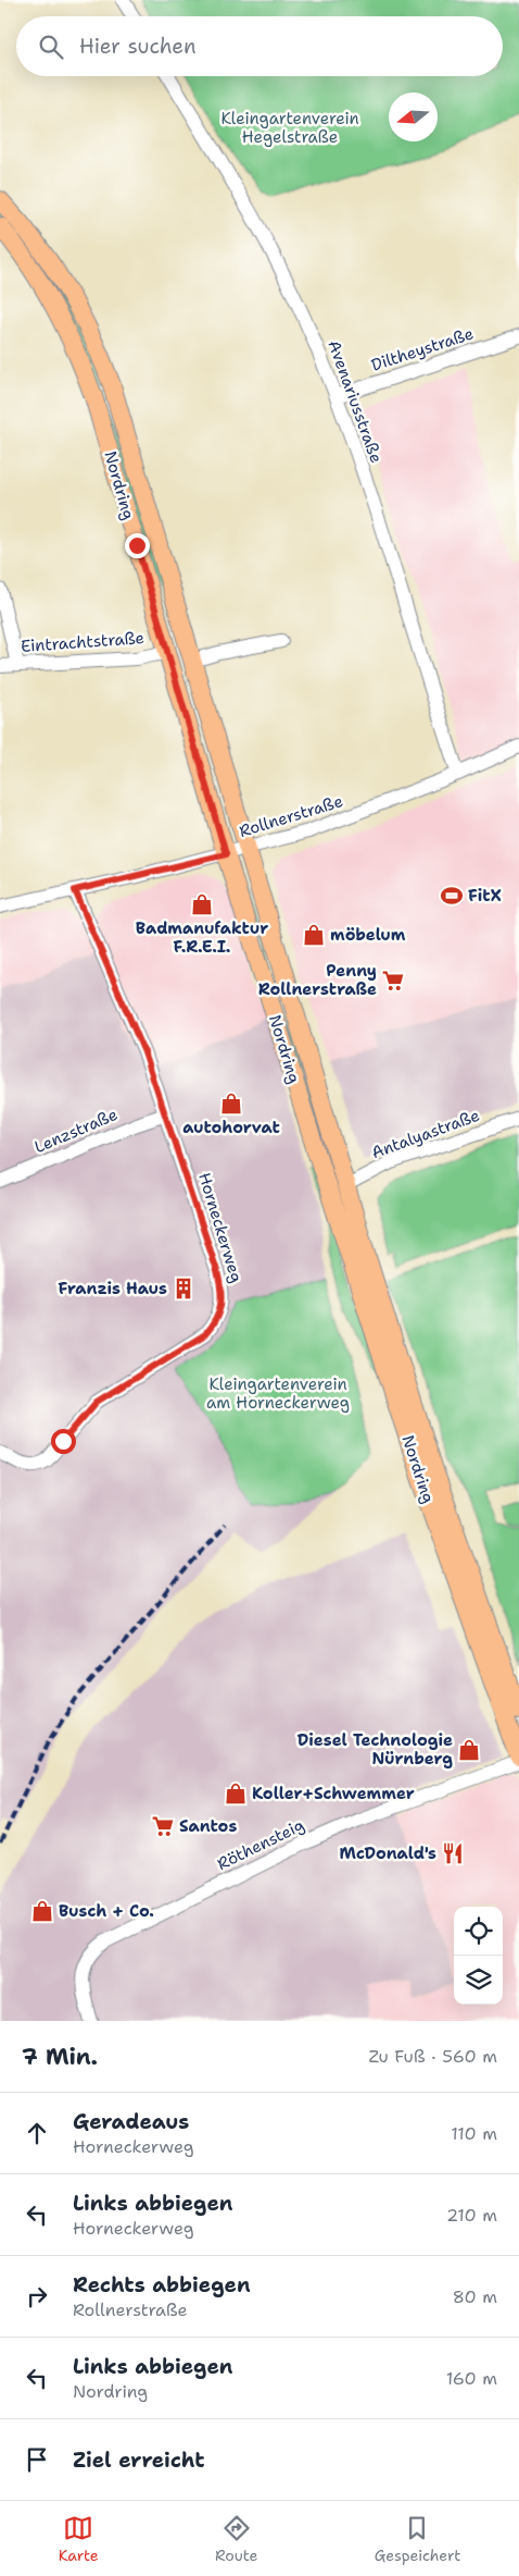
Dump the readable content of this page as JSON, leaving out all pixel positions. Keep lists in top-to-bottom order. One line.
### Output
{"streets":{"main road":["Nordring"],"street":["Diltheystraße","Avenariusstraße","Eintrachtstraße","Rollnerstraße","Lenzstraße","Antalyastraße","Horneckerweg","Röthensteig"]},"crossings":[["Diltheystraße","Avenariusstraße"],["Avenariusstraße","Rollnerstraße"],["Nordring","Eintrachtstraße"],["Nordring","Rollnerstraße"],["Nordring","Antalyastraße"],["Rollnerstraße","Horneckerweg"],["Lenzstraße","Horneckerweg"]],"parks":["Kleingartenverein Hegelstraße","Kleingartenverein am Horneckerweg"],"places":{"sports":["FitX"],"shop":["Badmanufaktur F.R.E.I.","möbelum","autohorvat","Diesel Technologie Nürnberg","Koller+Schwemmer","Busch + Co."],"supermarket":["Penny Rollnerstraße","Santos"],"building":["Franzis Haus"],"restaurant":["McDonald's"]},"north":"left","page":{"search":"Hier suchen","heading":["7 Min.","Zu Fuß · 560 m"],"list":[["Geradeaus","Horneckerweg","110 m"],["Links abbiegen","Horneckerweg","210 m"],["Rechts abbiegen","Rollnerstraße","80 m"],["Links abbiegen","Nordring","160 m"],"Ziel erreicht"],"nav":["Karte","Route","Gespeichert"]}}
